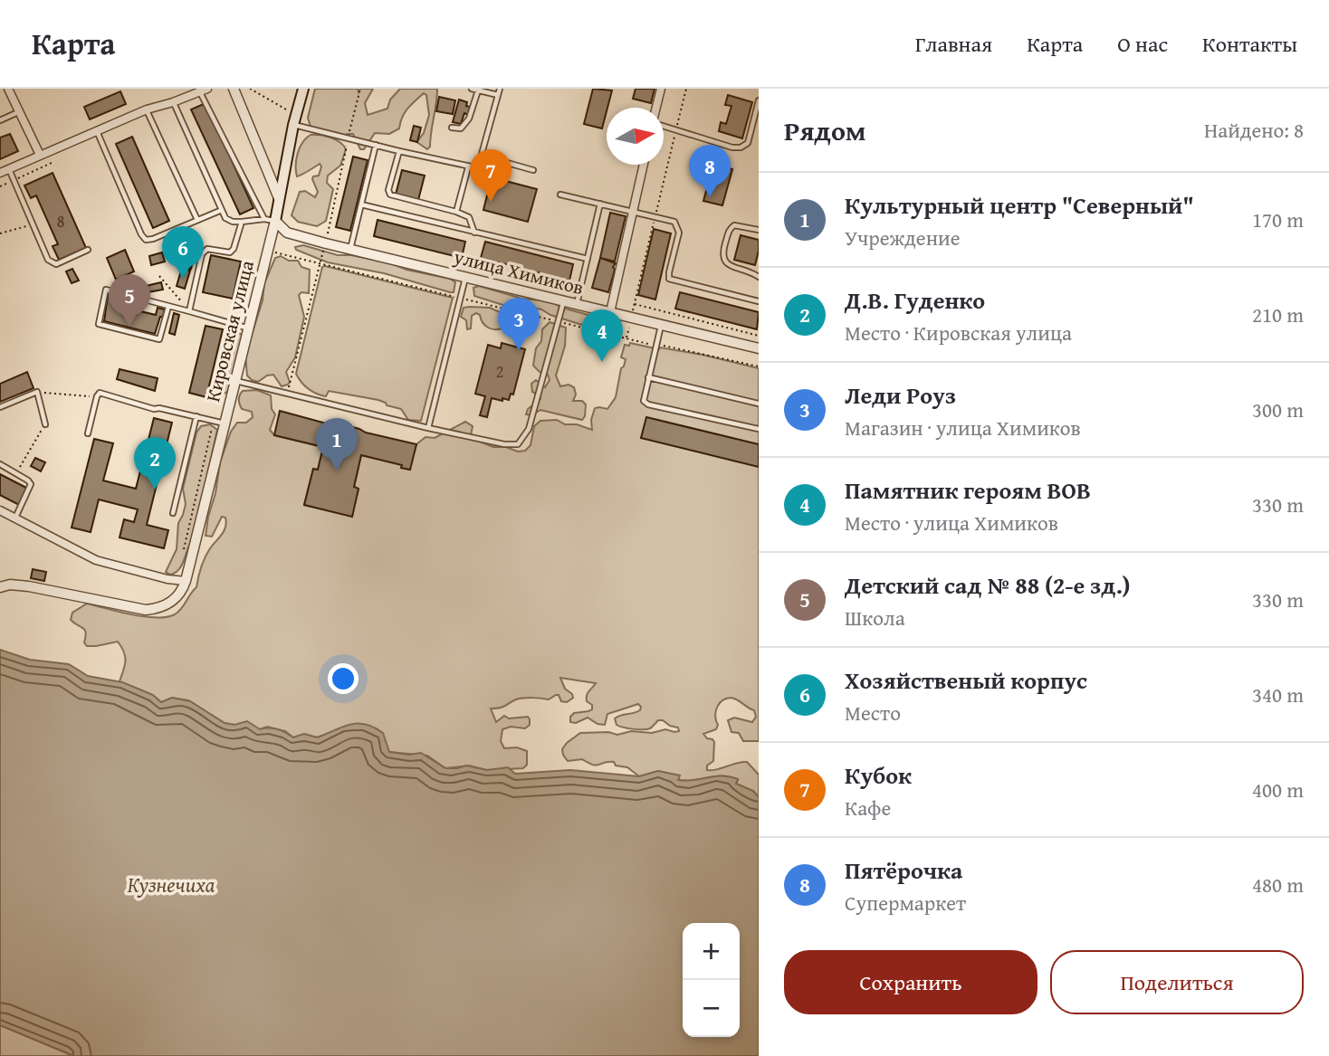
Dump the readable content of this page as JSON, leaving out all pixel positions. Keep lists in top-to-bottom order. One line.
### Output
{"streets":{"main road":["Кировская улица"],"street":["улица Химиков"]},"crossings":[["улица Химиков","Кировская улица"]],"water":["Кузнечиха"],"house_numbers":["8","2"],"north":"right","page":{"header":"Карта","nav":["Главная","Карта","О нас","Контакты"],"heading":["Рядом","Найдено: 8"],"pins":["8","7","6","5","3","4","1","2"],"list":[{"mark":"1","name":"Культурный центр \"Северный\"","note":"Учреждение","value":"170 m"},{"mark":"2","name":"Д.В. Гуденко","note":"Место · Кировская улица","value":"210 m"},{"mark":"3","name":"Леди Роуз","note":"Магазин · улица Химиков","value":"300 m"},{"mark":"4","name":"Памятник героям ВОВ","note":"Место · улица Химиков","value":"330 m"},{"mark":"5","name":"Детский сад № 88 (2-е зд.)","note":"Школа","value":"330 m"},{"mark":"6","name":"Хозяйственый корпус","note":"Место","value":"340 m"},{"mark":"7","name":"Кубок","note":"Кафе","value":"400 m"},{"mark":"8","name":"Пятёрочка","note":"Супермаркет","value":"480 m"}],"map_buttons":["+","−"],"buttons":["Сохранить","Поделиться"]}}
